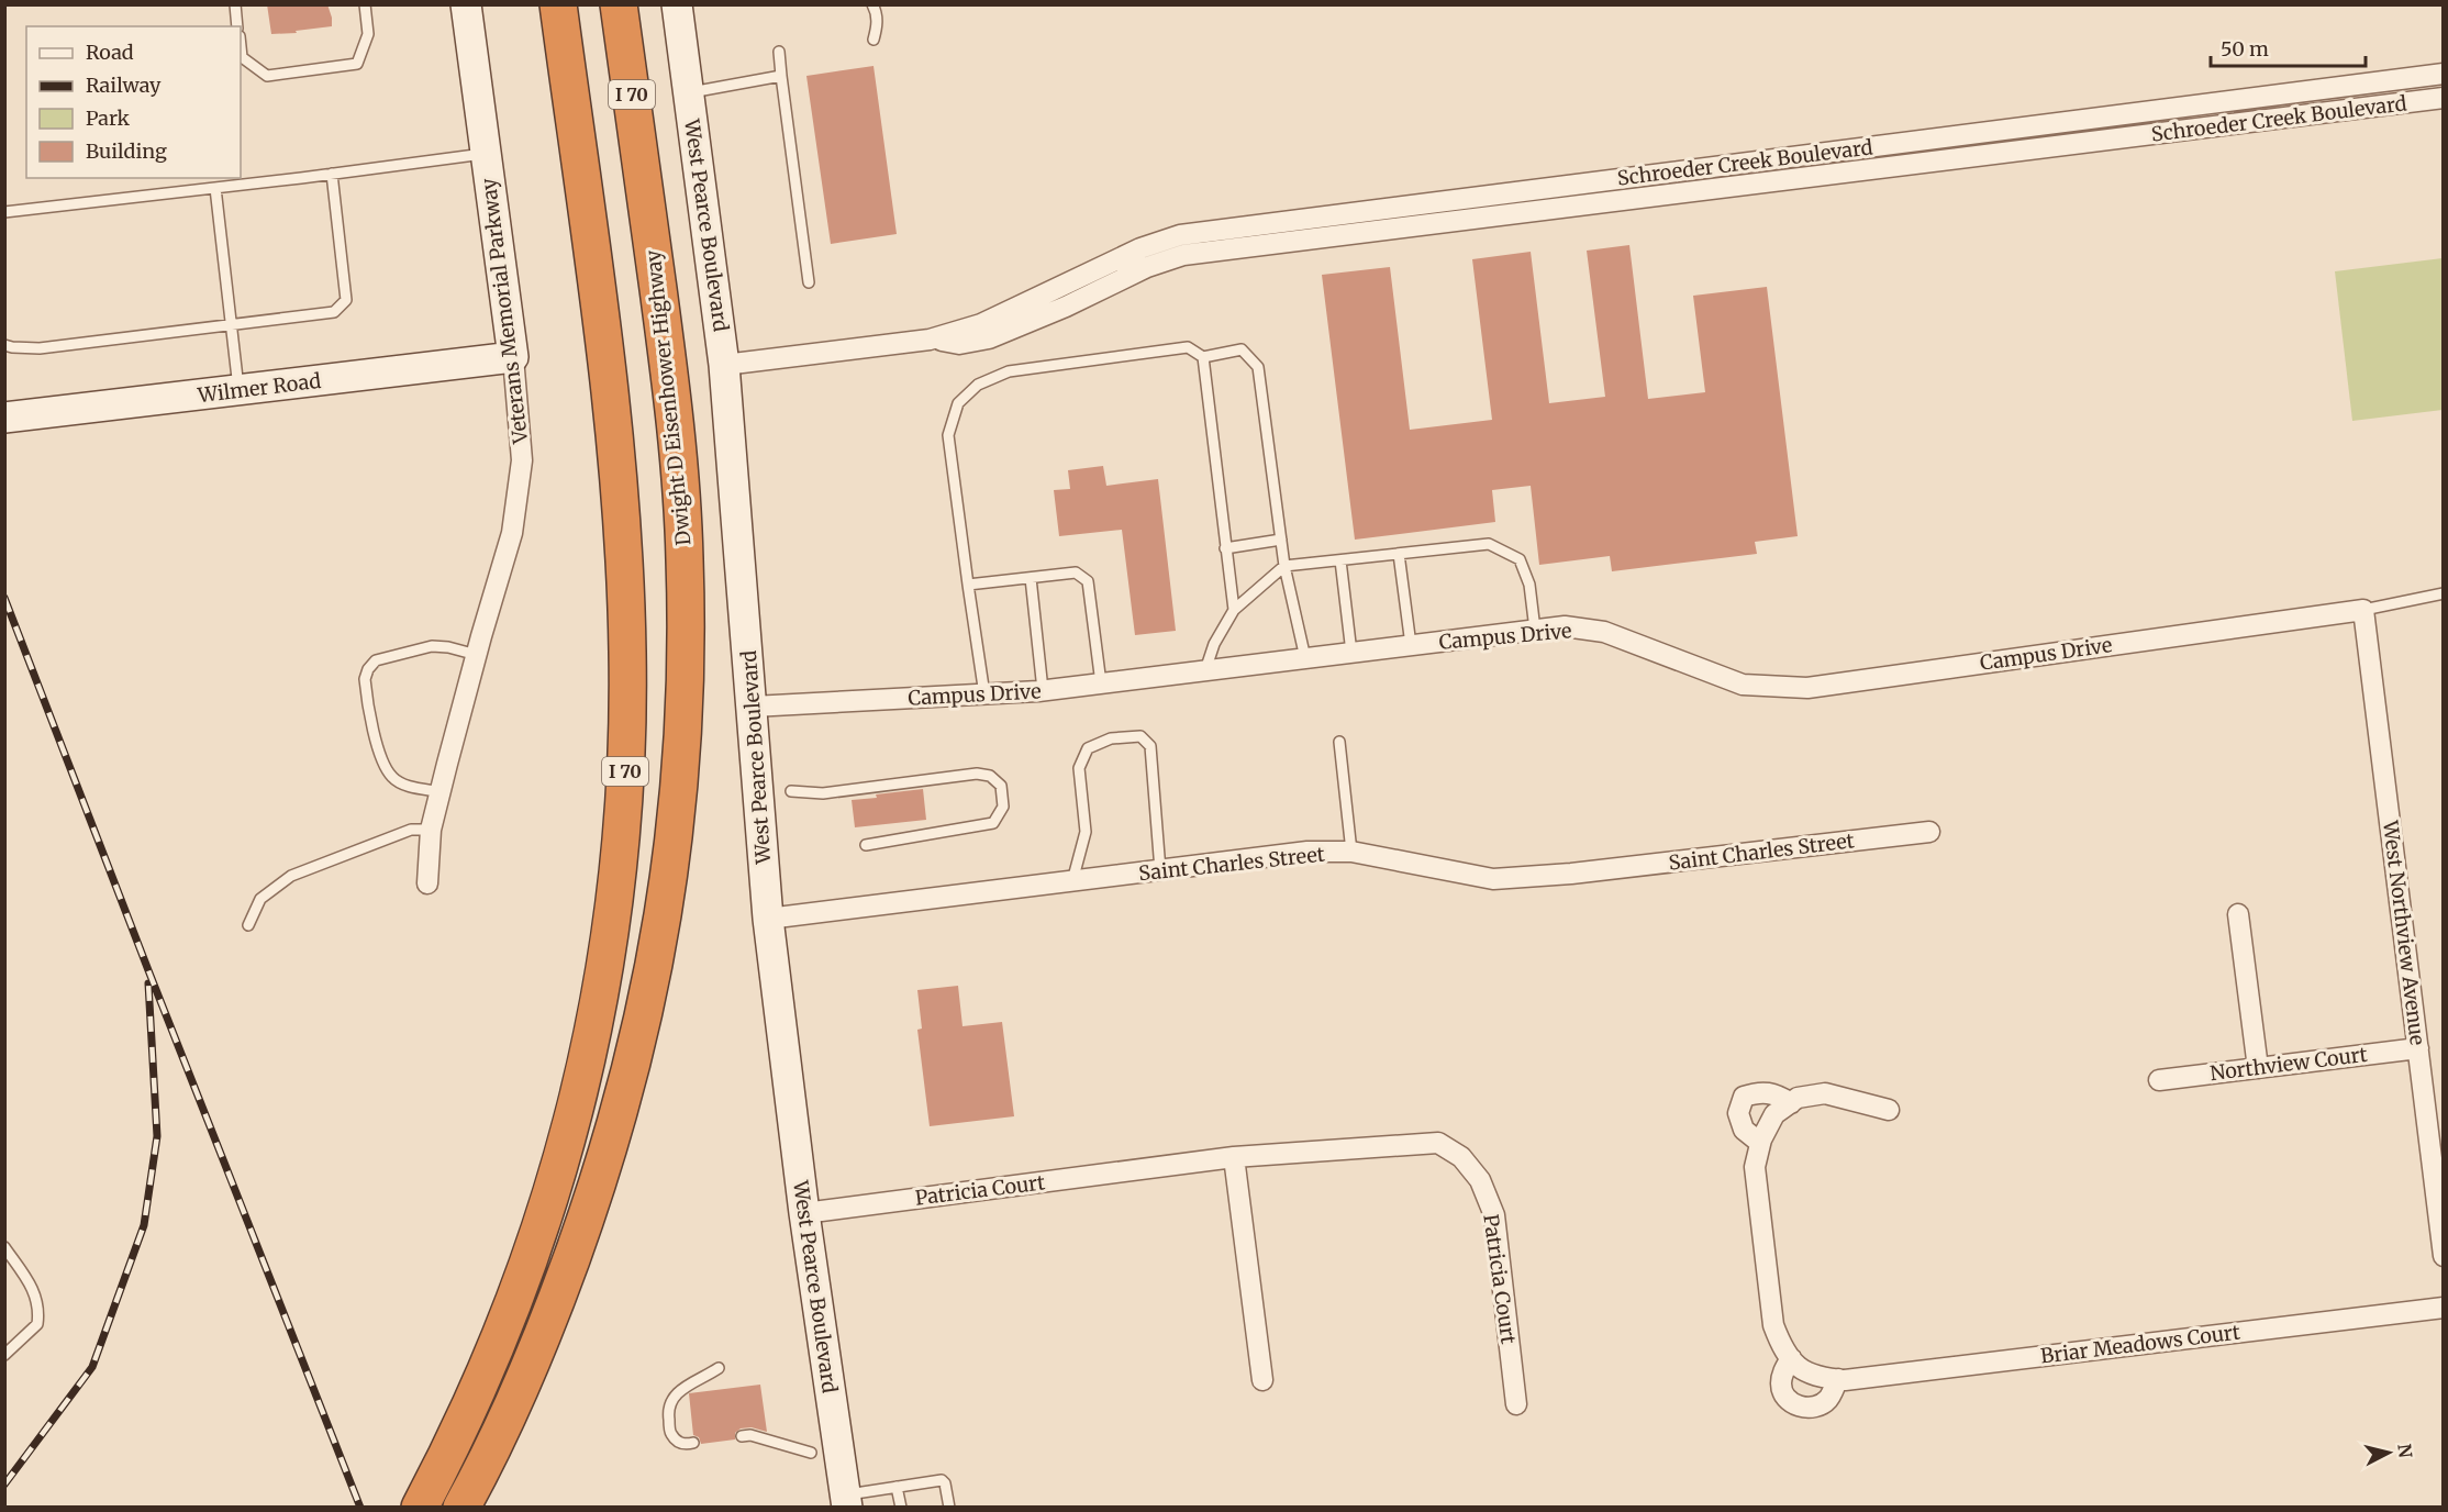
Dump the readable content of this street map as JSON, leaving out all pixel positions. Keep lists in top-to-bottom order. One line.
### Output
{"streets":{"highway":["I 70","Dwight D Eisenhower Highway"],"main road":["West Pearce Boulevard","Veterans Memorial Parkway","Wilmer Road"],"street":["Schroeder Creek Boulevard","Campus Drive","Saint Charles Street","West Northview Avenue","Northview Court","Patricia Court","Briar Meadows Court"]},"crossings":[["Schroeder Creek Boulevard","West Pearce Boulevard"],["West Pearce Boulevard","Campus Drive"],["West Pearce Boulevard","Saint Charles Street"],["West Pearce Boulevard","Patricia Court"],["Veterans Memorial Parkway","Wilmer Road"],["Campus Drive","West Northview Avenue"],["West Northview Avenue","Northview Court"]],"legend":["Road","Railway","Park","Building"],"scale_bar":"50 m","north":"right"}
